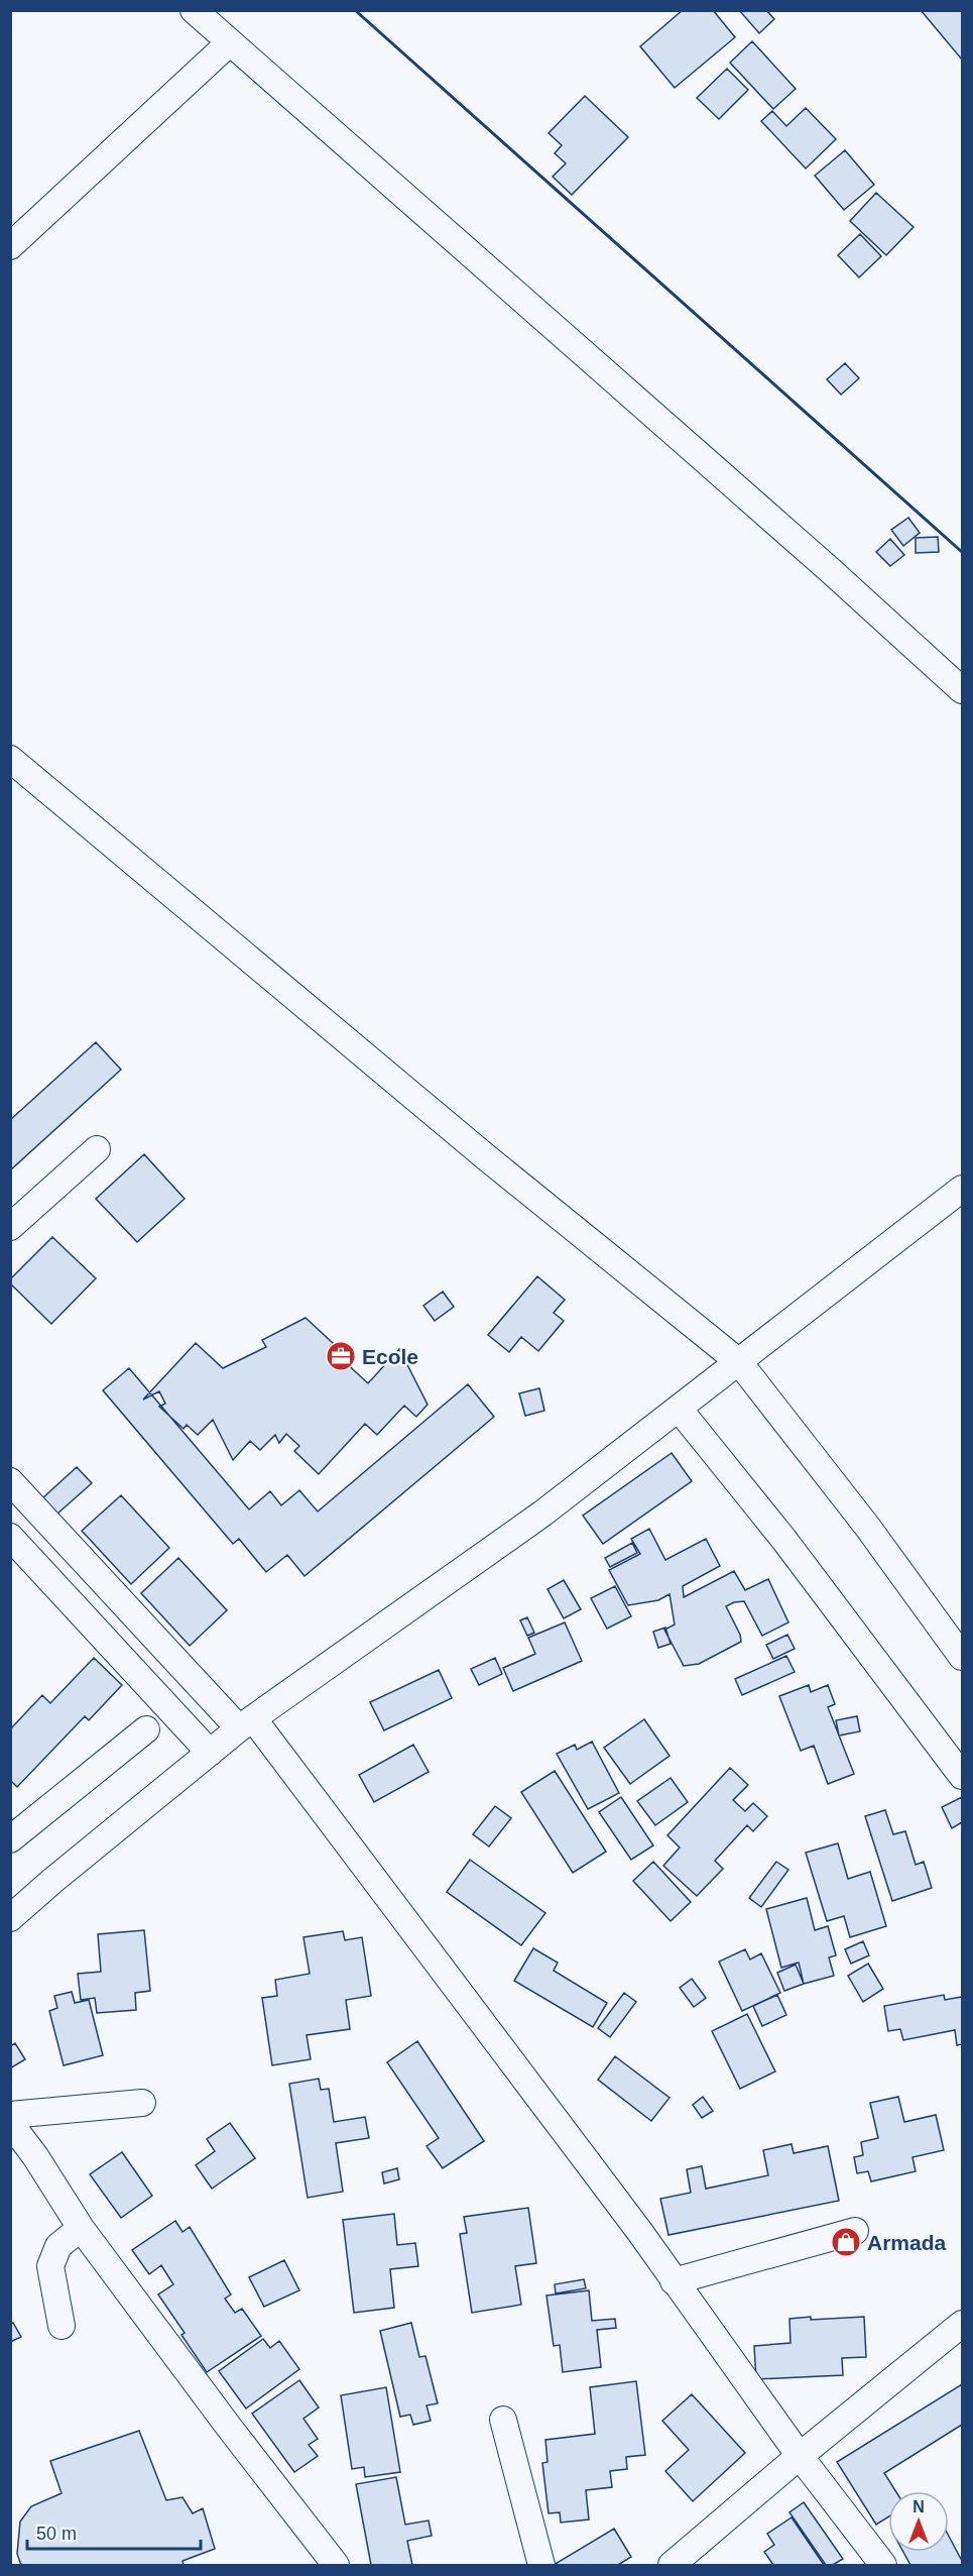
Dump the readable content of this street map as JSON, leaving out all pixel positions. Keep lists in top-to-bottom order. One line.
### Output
{"places":{"office":["Ecole"],"shop":["Armada"]},"scale_bar":"50 m","north":"top"}
